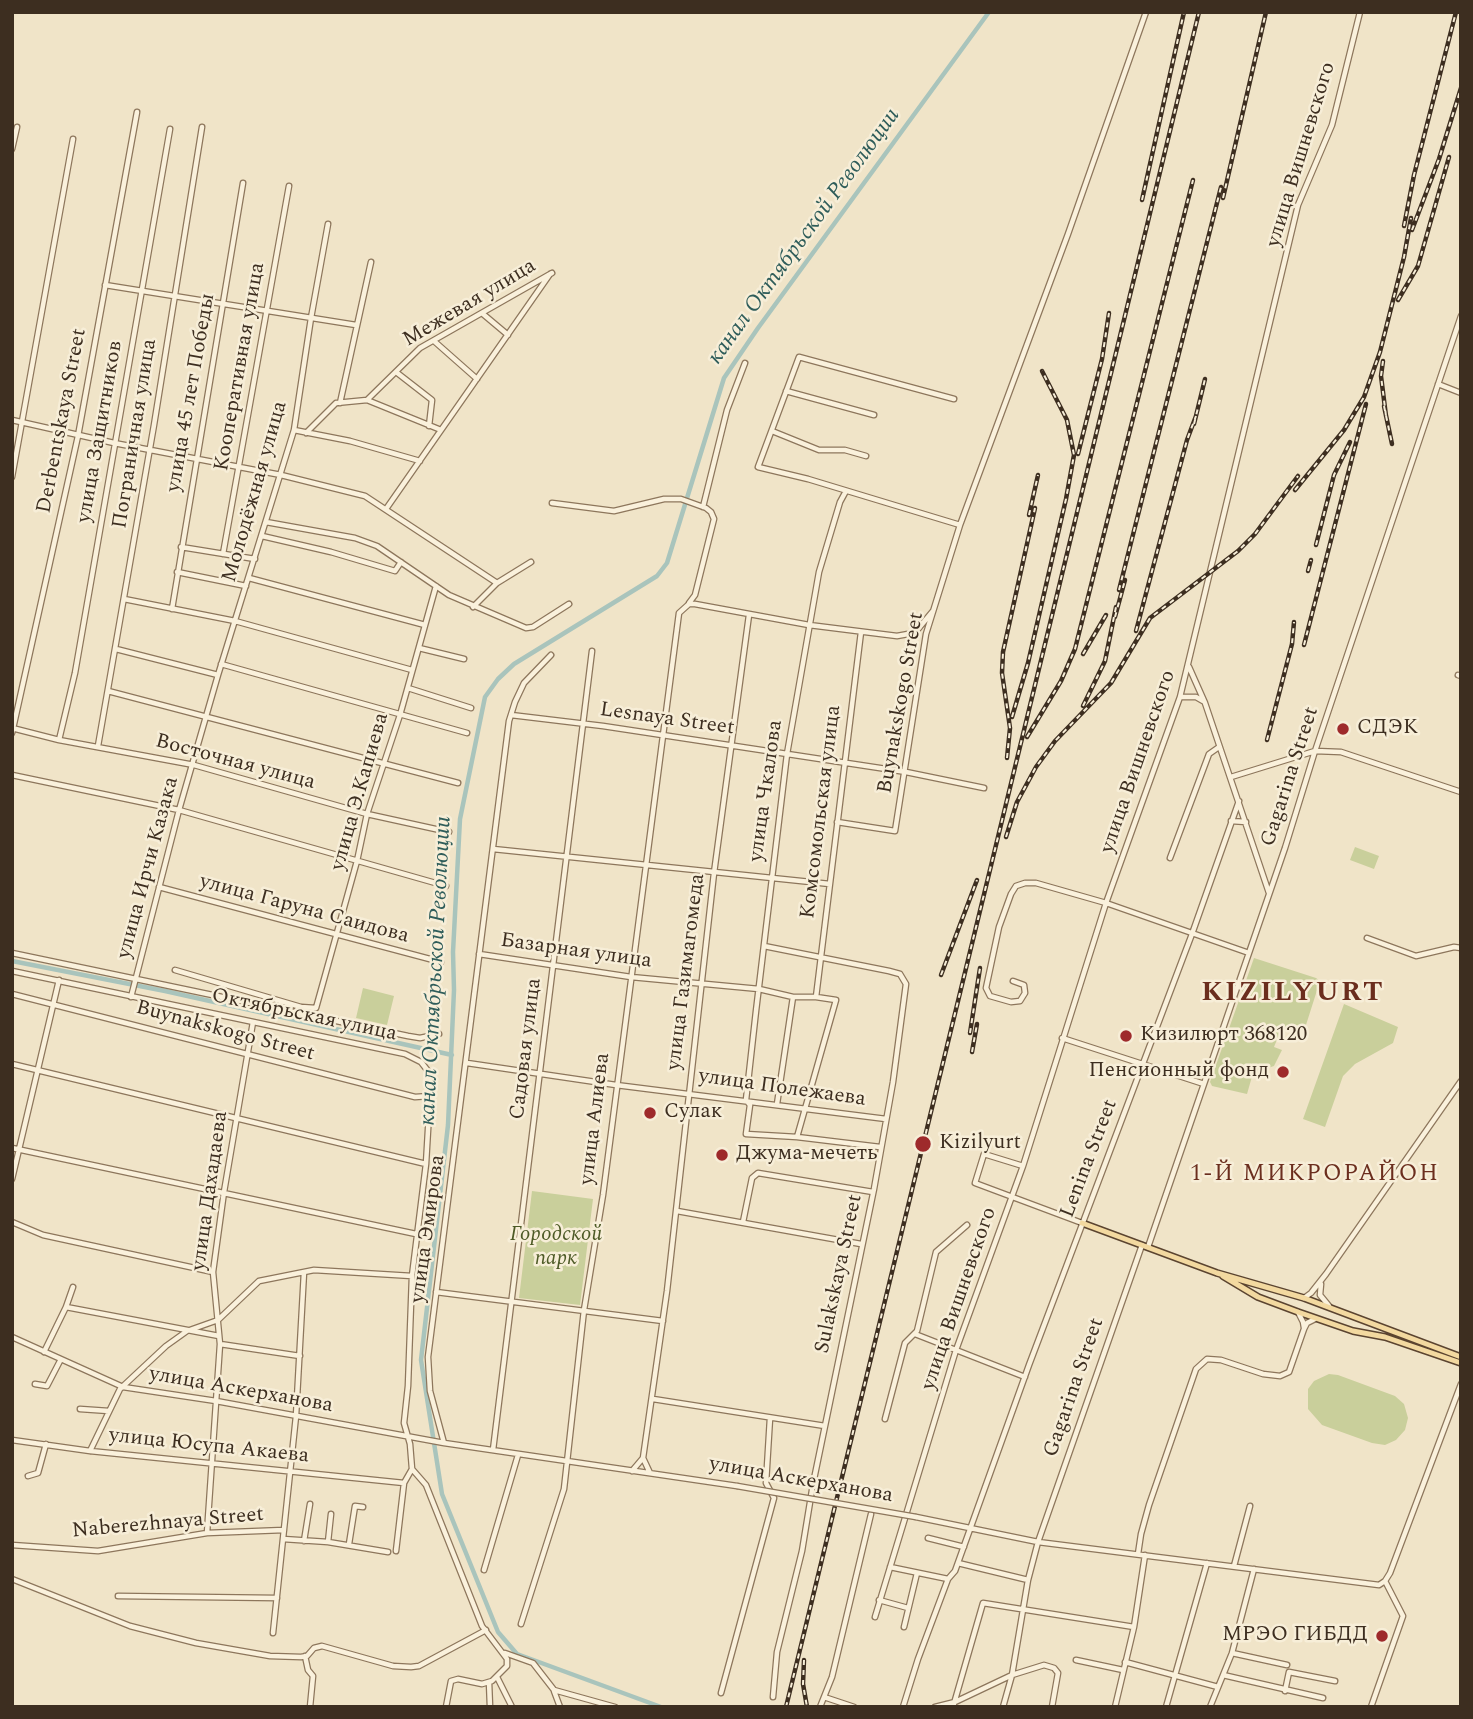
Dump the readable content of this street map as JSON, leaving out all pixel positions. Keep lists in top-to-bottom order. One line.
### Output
{"streets":{"street":["улица Вишневского","Межевая улица","Кооперативная улица","улица 45 лет Победы","Derbentskaya Street","улица Защитников","Пограничная улица","Молодёжная улица","Buynakskogo Street","Lesnaya Street","Восточная улица","Gagarina Street","улица Чкалова","улица Э.Капиева","Комсомольская улица","улица Ирчи Казака","улица Гаруна Саидова","Базарная улица","улица Газимагомеда","Октябрьская улица","Садовая улица","улица Полежаева","улица Алиева","Lenina Street","улица Дахадаева","улица Эмирова","Sulakskaya Street","улица Аскерханова","улица Юсупа Акаева","Naberezhnaya Street"]},"crossings":[["Derbentskaya Street","Восточная улица"],["улица Защитников","Восточная улица"],["Пограничная улица","Восточная улица"],["Молодёжная улица","Восточная улица"],["Молодёжная улица","улица Ирчи Казака"],["Buynakskogo Street","Lesnaya Street"],["Buynakskogo Street","Комсомольская улица"],["Buynakskogo Street","Октябрьская улица"],["Buynakskogo Street","улица Дахадаева"],["Lesnaya Street","улица Чкалова"],["Lesnaya Street","Комсомольская улица"],["Lesnaya Street","улица Газимагомеда"],["Lesnaya Street","Садовая улица"],["Lesnaya Street","улица Алиева"],["Lesnaya Street","улица Эмирова"],["Восточная улица","улица Э.Капиева"],["Восточная улица","улица Ирчи Казака"],["Gagarina Street","улица Аскерханова"],["улица Чкалова","Базарная улица"],["улица Чкалова","улица Полежаева"],["улица Э.Капиева","улица Гаруна Саидова"],["Комсомольская улица","Sulakskaya Street"],["улица Ирчи Казака","улица Гаруна Саидова"],["улица Ирчи Казака","Октябрьская улица"],["Базарная улица","улица Газимагомеда"],["Базарная улица","Садовая улица"],["Базарная улица","улица Алиева"],["Базарная улица","улица Эмирова"],["улица Газимагомеда","улица Полежаева"],["Октябрьская улица","улица Дахадаева"],["Октябрьская улица","улица Аскерханова"],["Садовая улица","улица Полежаева"],["Садовая улица","улица Аскерханова"],["улица Полежаева","улица Алиева"],["улица Полежаева","улица Эмирова"],["улица Полежаева","Sulakskaya Street"],["улица Алиева","улица Аскерханова"],["Lenina Street","улица Аскерханова"],["улица Дахадаева","улица Аскерханова"],["улица Дахадаева","улица Юсупа Акаева"],["улица Дахадаева","Naberezhnaya Street"],["улица Эмирова","улица Аскерханова"]],"districts":["KIZILYURT","1-Й МИКРОРАЙОН"],"water":["канал Октябрьской Революции"],"parks":["Городской парк"],"places":["СДЭК","Кизилюрт 368120","Пенсионный фонд","Сулак","Kizilyurt","Джума-мечеть","МРЭО ГИБДД"]}
